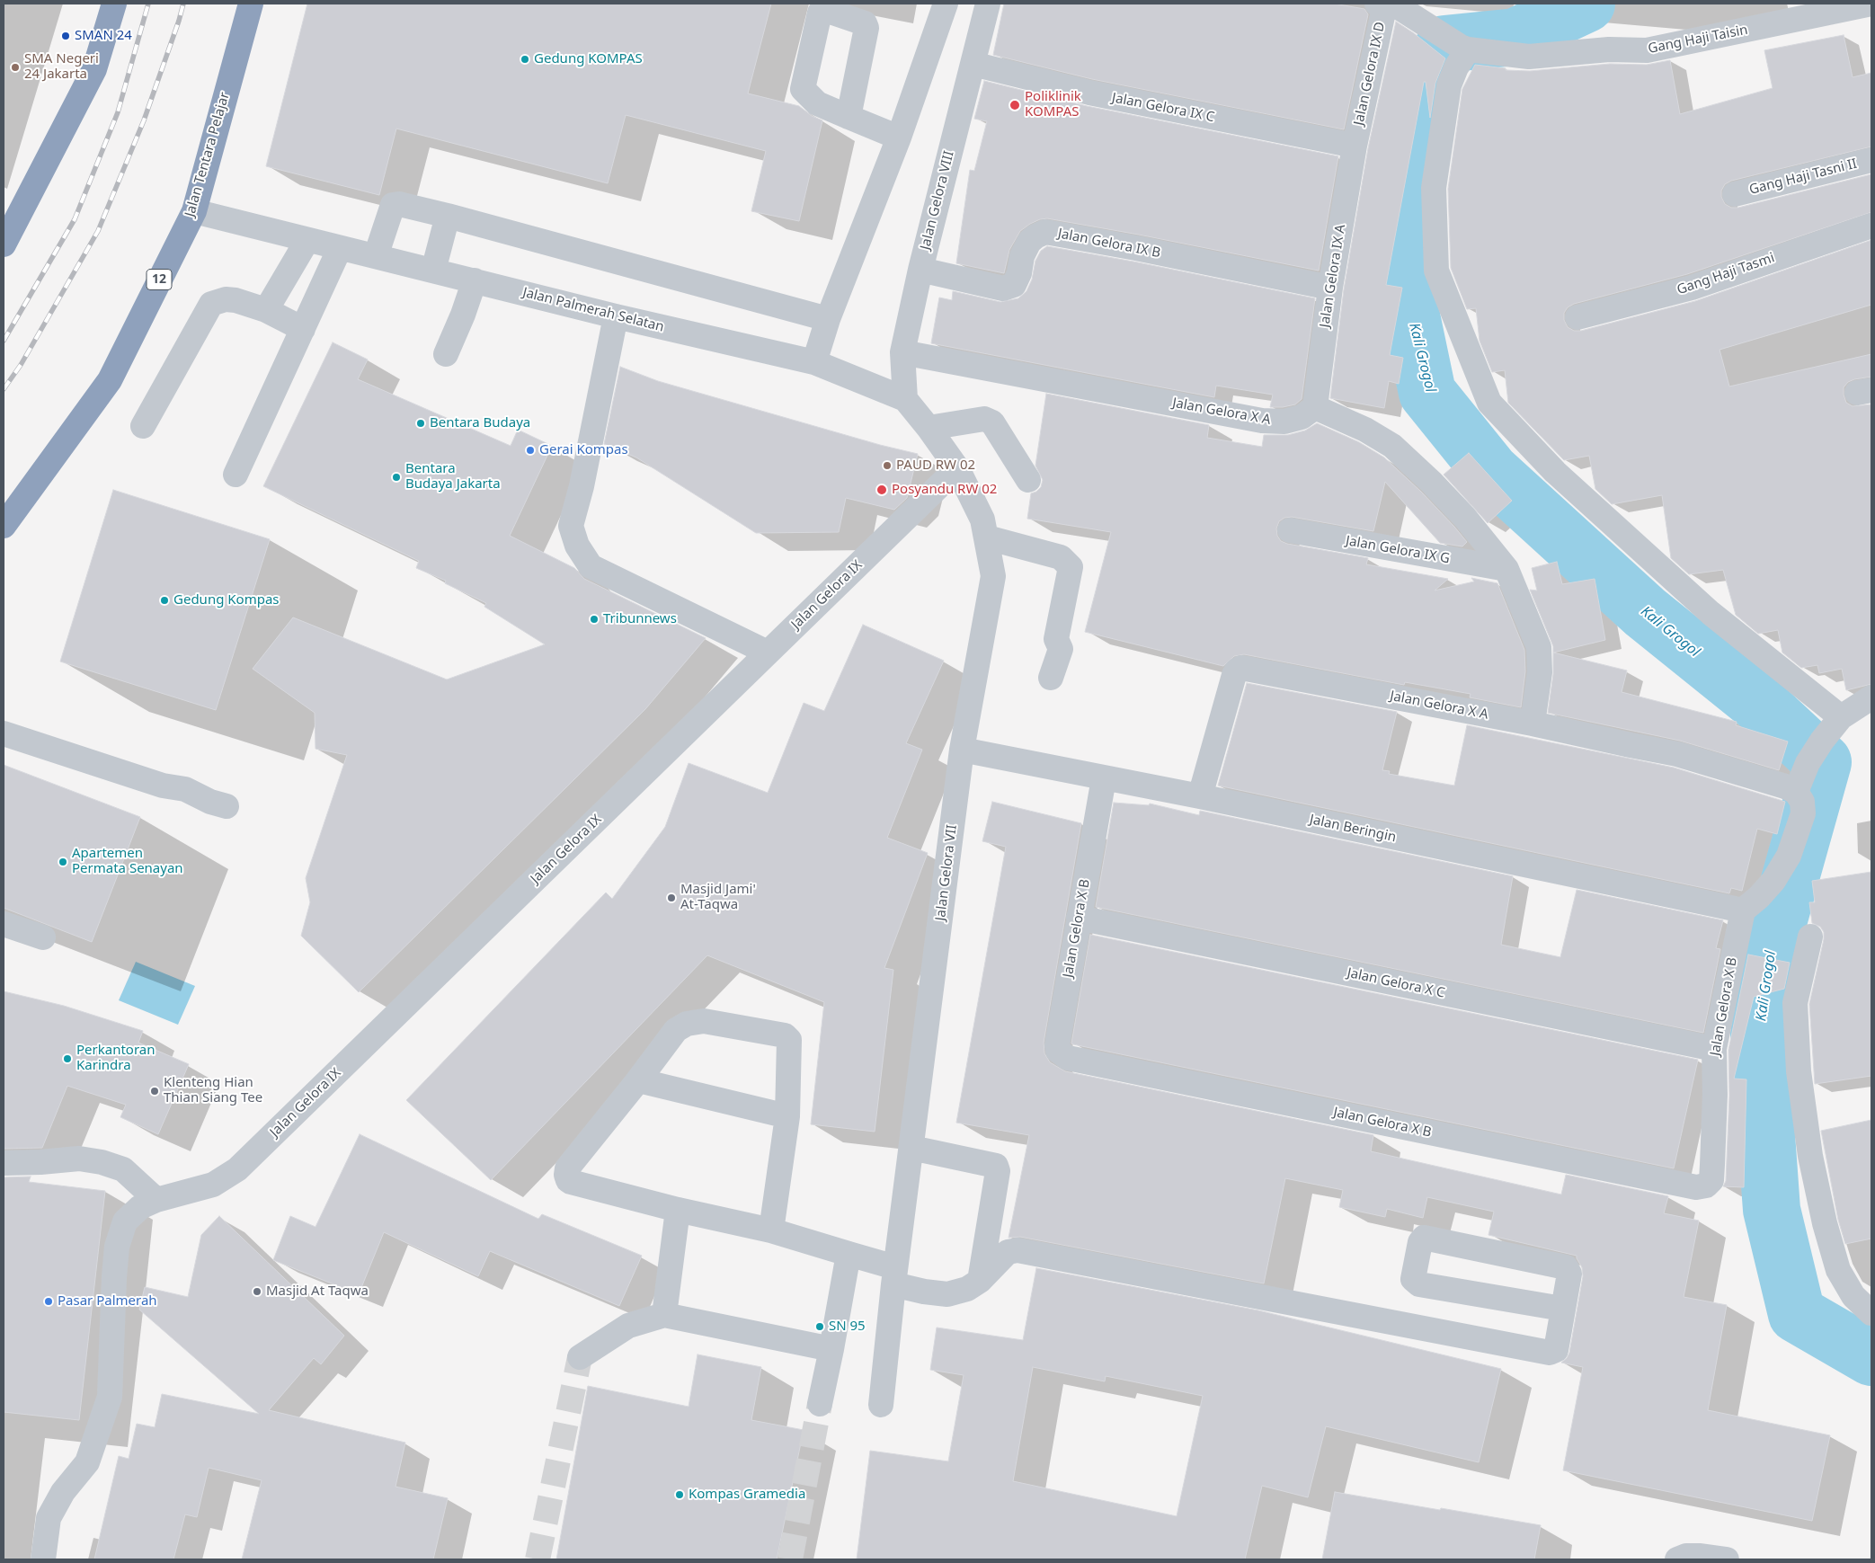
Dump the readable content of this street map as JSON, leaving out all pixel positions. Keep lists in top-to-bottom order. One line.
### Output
{"streets":{"highway":["Jalan Tentara Pelajar","12"],"street":["Gang Haji Taisin","Jalan Gelora IX D","Jalan Gelora IX C","Gang Haji Tasni II","Jalan Gelora VIII","Jalan Gelora IX B","Gang Haji Tasmi","Jalan Gelora IX A","Jalan Palmerah Selatan","Jalan Gelora X A","Jalan Gelora IX G","Jalan Gelora IX","Jalan Beringin","Jalan Gelora VII","Jalan Gelora X B","Jalan Gelora X C"]},"crossings":[["Jalan Gelora IX D","Jalan Gelora IX C"],["Jalan Gelora IX D","Jalan Gelora IX A"],["Jalan Gelora IX C","Jalan Gelora VIII"],["Jalan Gelora IX C","Jalan Gelora IX A"],["Jalan Tentara Pelajar","Jalan Palmerah Selatan"],["Jalan Gelora VIII","Jalan Gelora IX B"],["Jalan Gelora VIII","Jalan Palmerah Selatan"],["Jalan Gelora VIII","Jalan Gelora X A"],["Jalan Gelora IX B","Jalan Gelora IX A"],["Jalan Gelora IX A","Jalan Gelora X A"],["Jalan Palmerah Selatan","Jalan Gelora IX"],["Jalan Palmerah Selatan","Jalan Gelora VII"],["Jalan Gelora X A","Jalan Beringin"],["Jalan Gelora IX","Jalan Gelora VII"],["Jalan Beringin","Jalan Gelora VII"],["Jalan Beringin","Jalan Gelora X B"],["Jalan Gelora X B","Jalan Gelora X C"]],"water":["Kali Grogol"],"places":["SMAN 24","Gedung KOMPAS","SMA Negeri 24 Jakarta","Poliklinik KOMPAS","Bentara Budaya","Gerai Kompas","PAUD RW 02","Bentara Budaya Jakarta","Posyandu RW 02","Gedung Kompas","Tribunnews","Apartemen Permata Senayan","Masjid Jami' At-Taqwa","Perkantoran Karindra","Klenteng Hian Thian Siang Tee","Masjid At Taqwa","Pasar Palmerah","SN 95","Kompas Gramedia"]}
